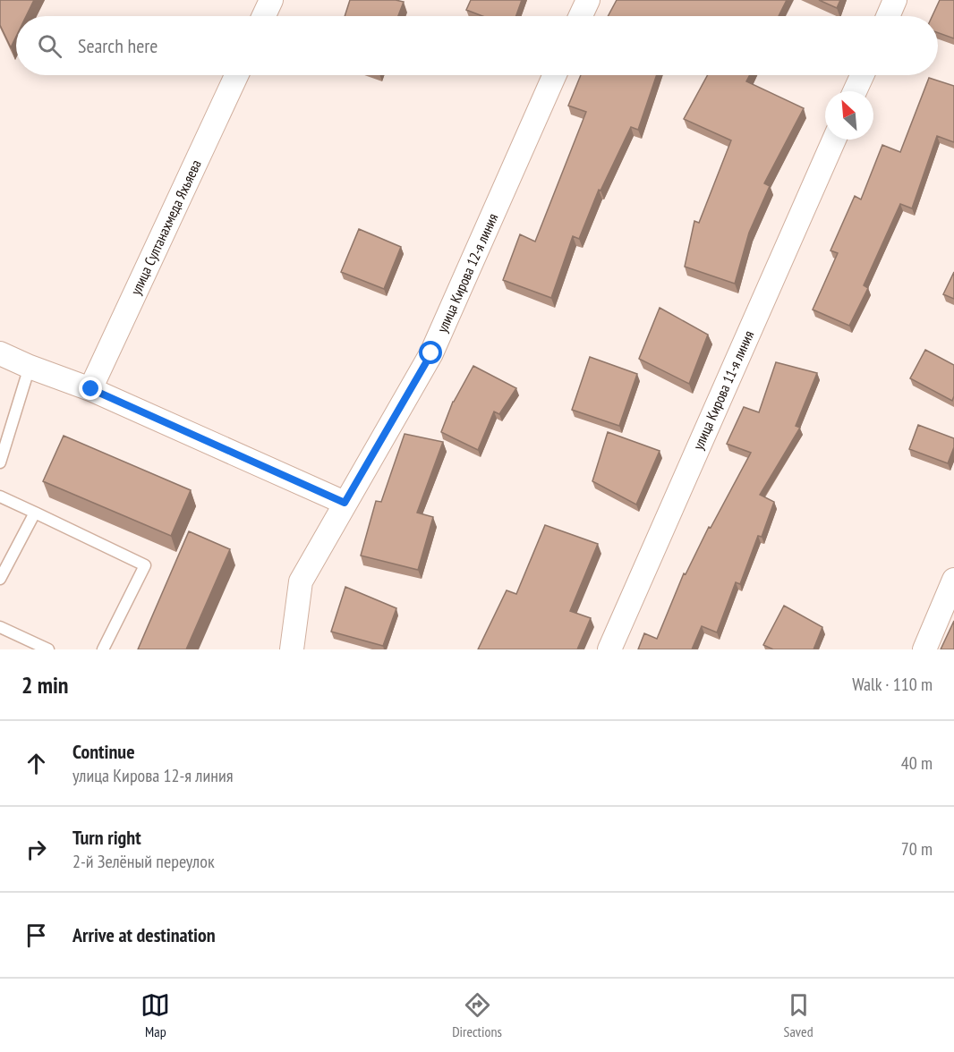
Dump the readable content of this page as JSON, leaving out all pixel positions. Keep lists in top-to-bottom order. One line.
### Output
{"streets":{"street":["улица Султанахмеда Яхьяева","улица Кирова 12-я линия","улица Кирова 11-я линия"]},"north":"top left","page":{"search":"Search here","heading":["2 min","Walk · 110 m"],"list":[["Continue","улица Кирова 12-я линия","40 m"],["Turn right","2-й Зелёный переулок","70 m"],"Arrive at destination"],"nav":["Map","Directions","Saved"]}}
